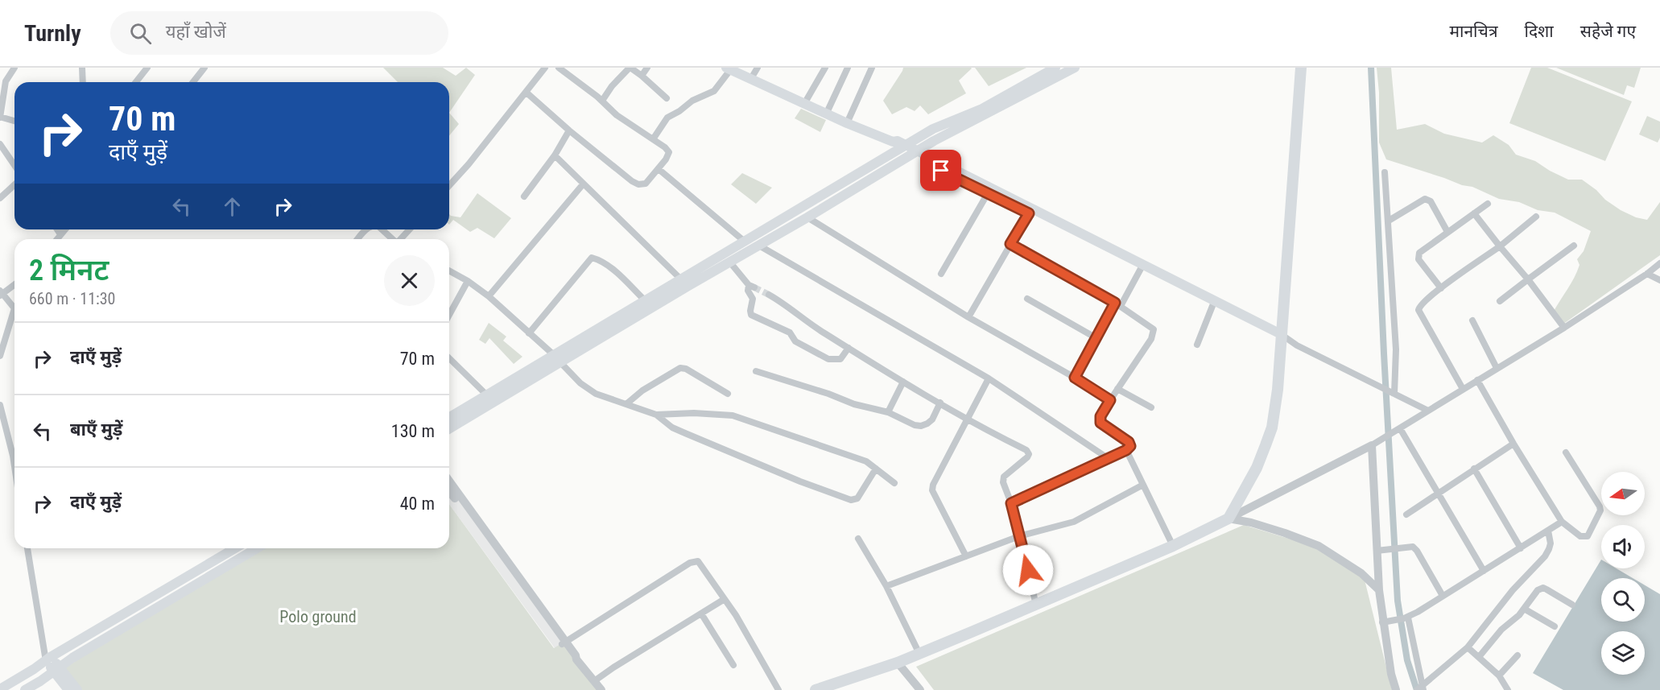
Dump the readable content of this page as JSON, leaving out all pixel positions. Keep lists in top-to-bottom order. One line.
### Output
{"parks":["Polo ground"],"north":"left","page":{"header":"Turnly","search":"यहाँ खोजें","nav":["मानचित्र","दिशा","सहेजे गए"],"turn":["70 m","दाएँ मुड़ें"],"heading":["2 मिनट","660 m · 11:30"],"list":[{"name":"दाएँ मुड़ें","value":"70 m"},{"name":"बाएँ मुड़ें","value":"130 m"},{"name":"दाएँ मुड़ें","value":"40 m"}]}}
